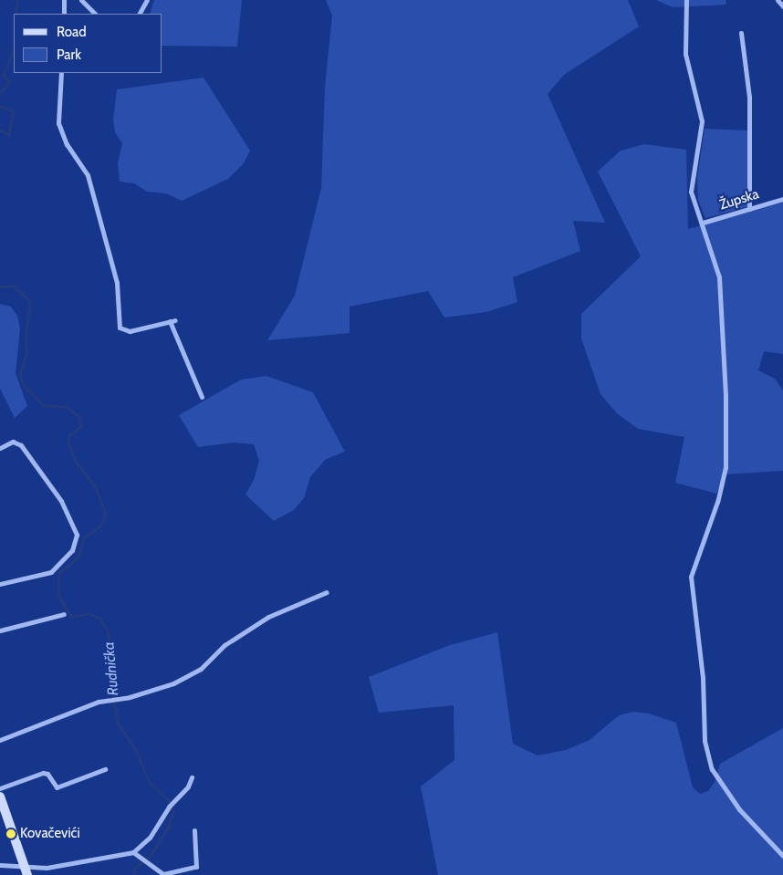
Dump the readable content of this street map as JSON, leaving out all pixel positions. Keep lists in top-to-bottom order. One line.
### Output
{"streets":{"street":["Župska"]},"water":["Rudnička"],"places":["Kovačevići"],"legend":["Road","Park"]}
